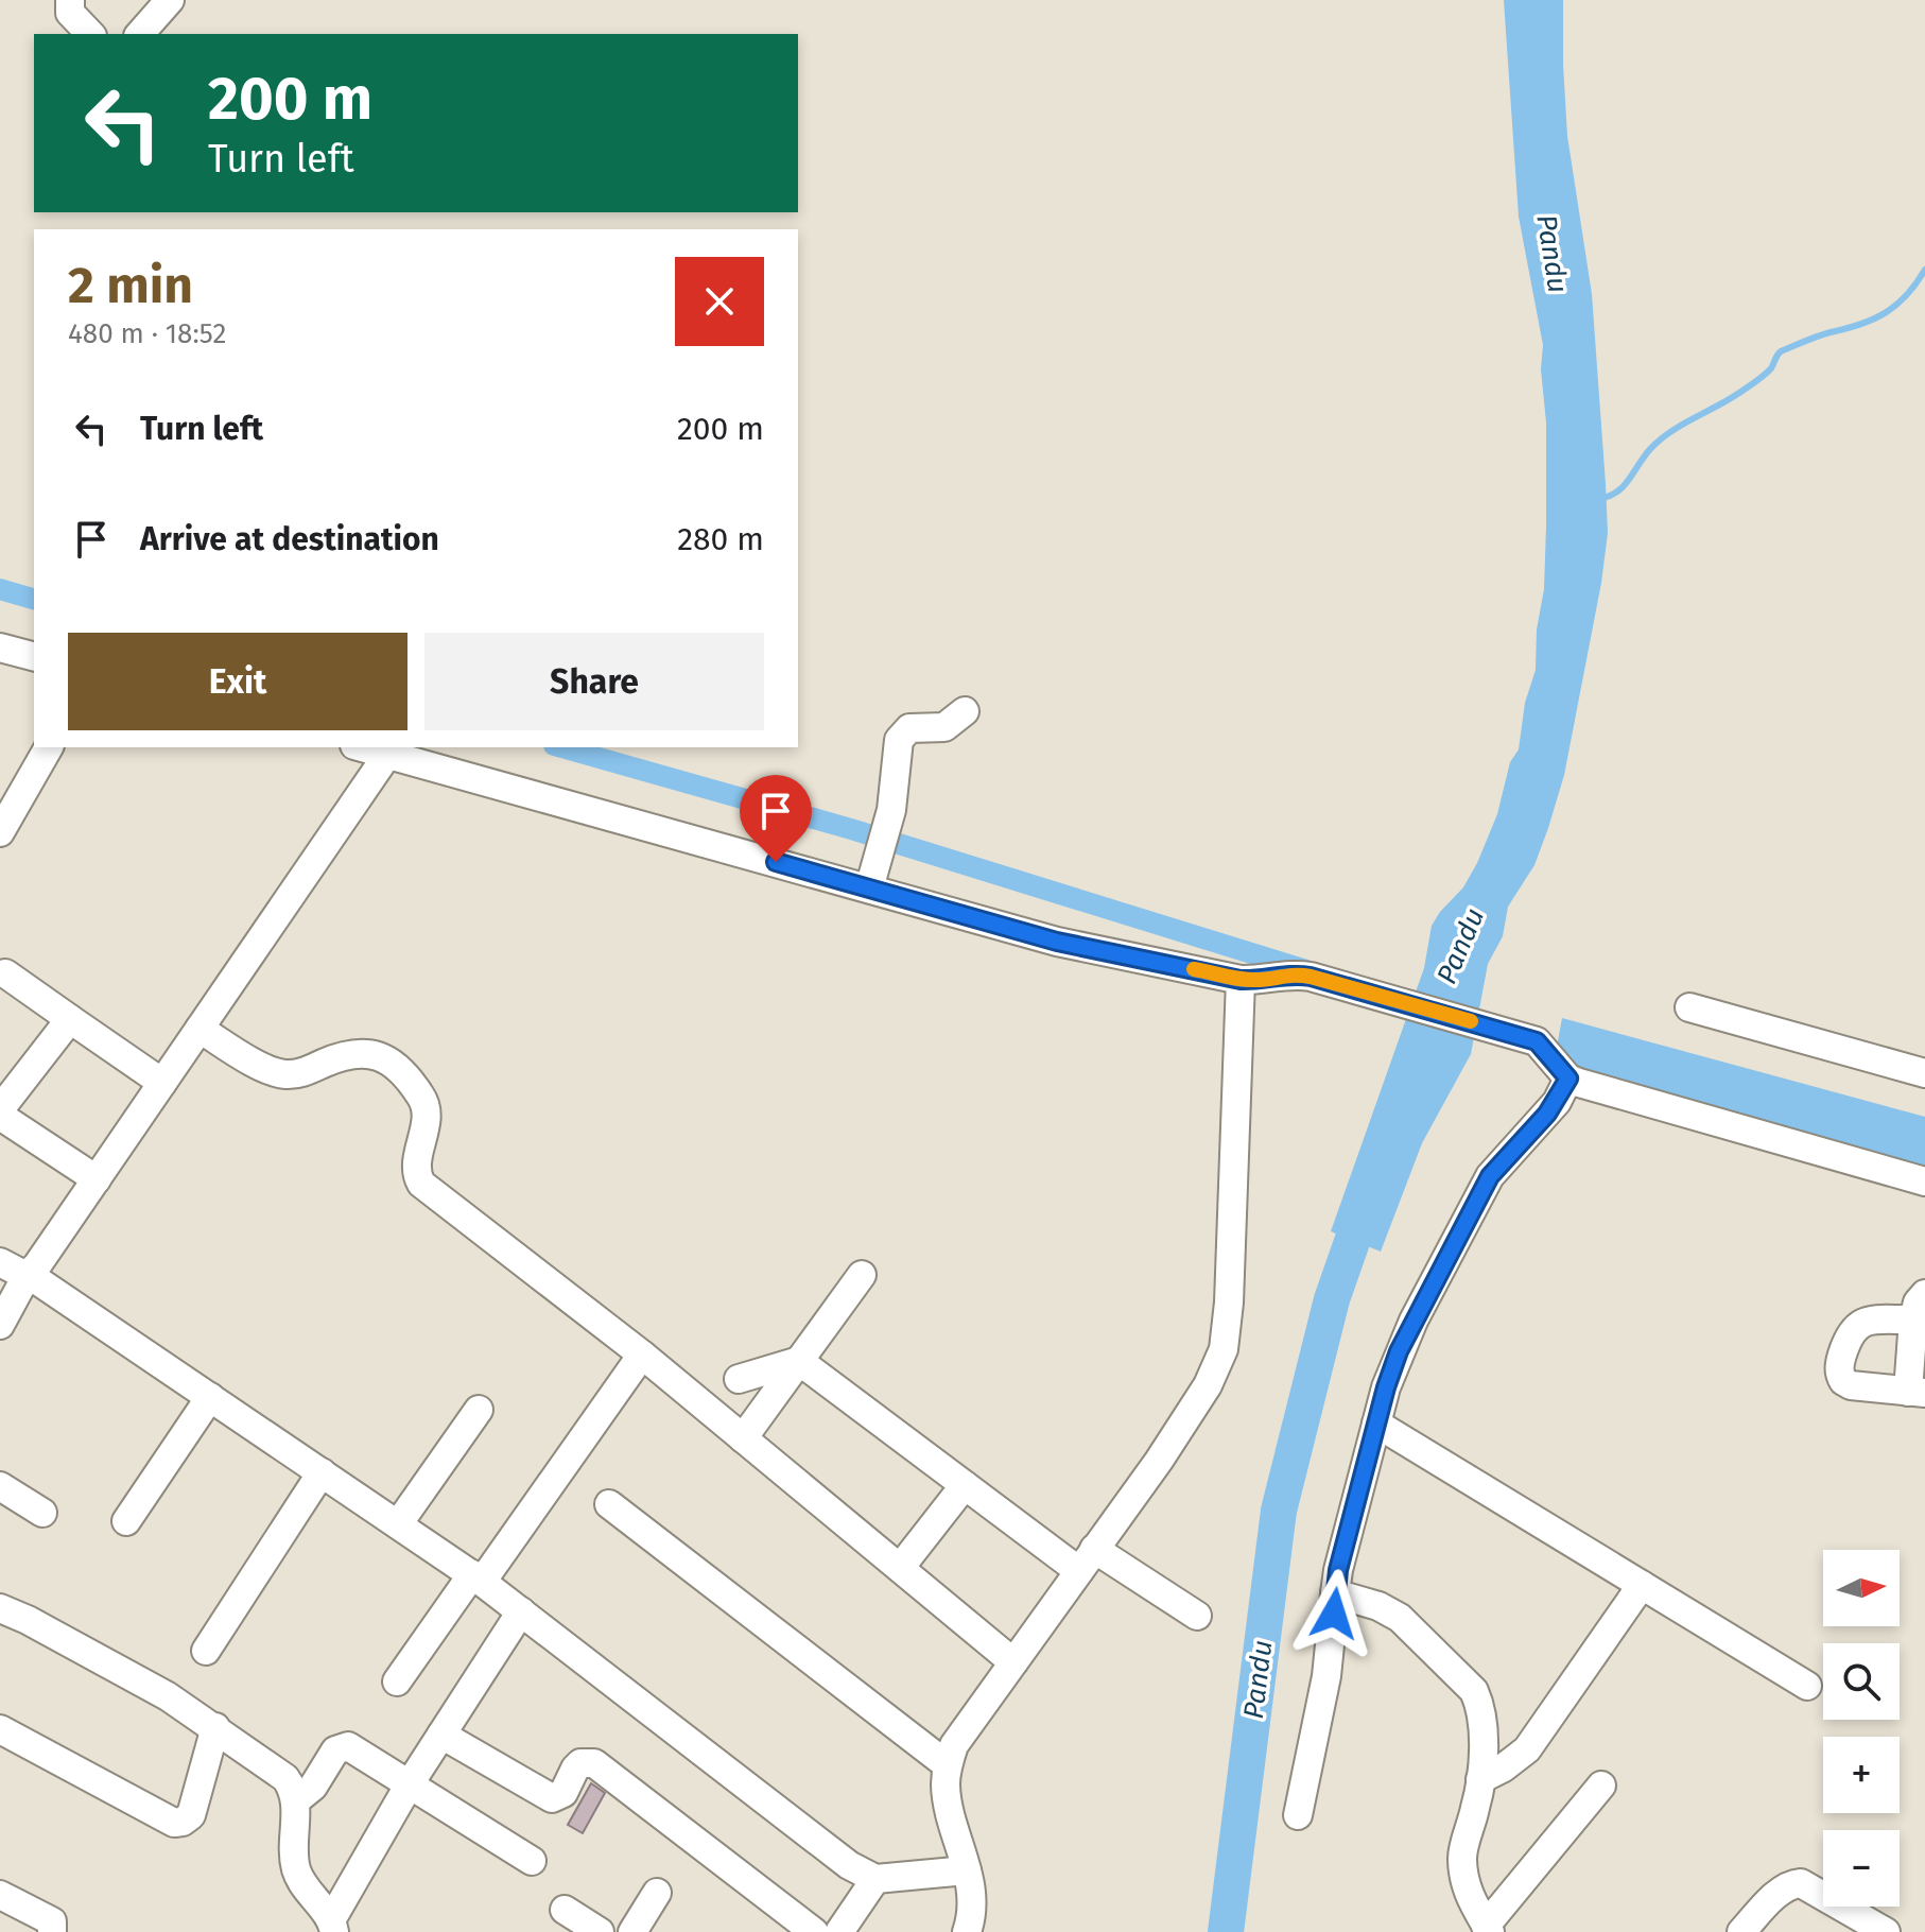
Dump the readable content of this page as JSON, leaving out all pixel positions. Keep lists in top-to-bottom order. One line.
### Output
{"water":["Pandu"],"north":"right","page":{"turn":["200 m","Turn left"],"heading":["2 min","480 m · 18:52"],"list":[{"name":"Turn left","value":"200 m"},{"name":"Arrive at destination","value":"280 m"}],"buttons":["Exit","Share"],"map_buttons":["+","−"]}}
